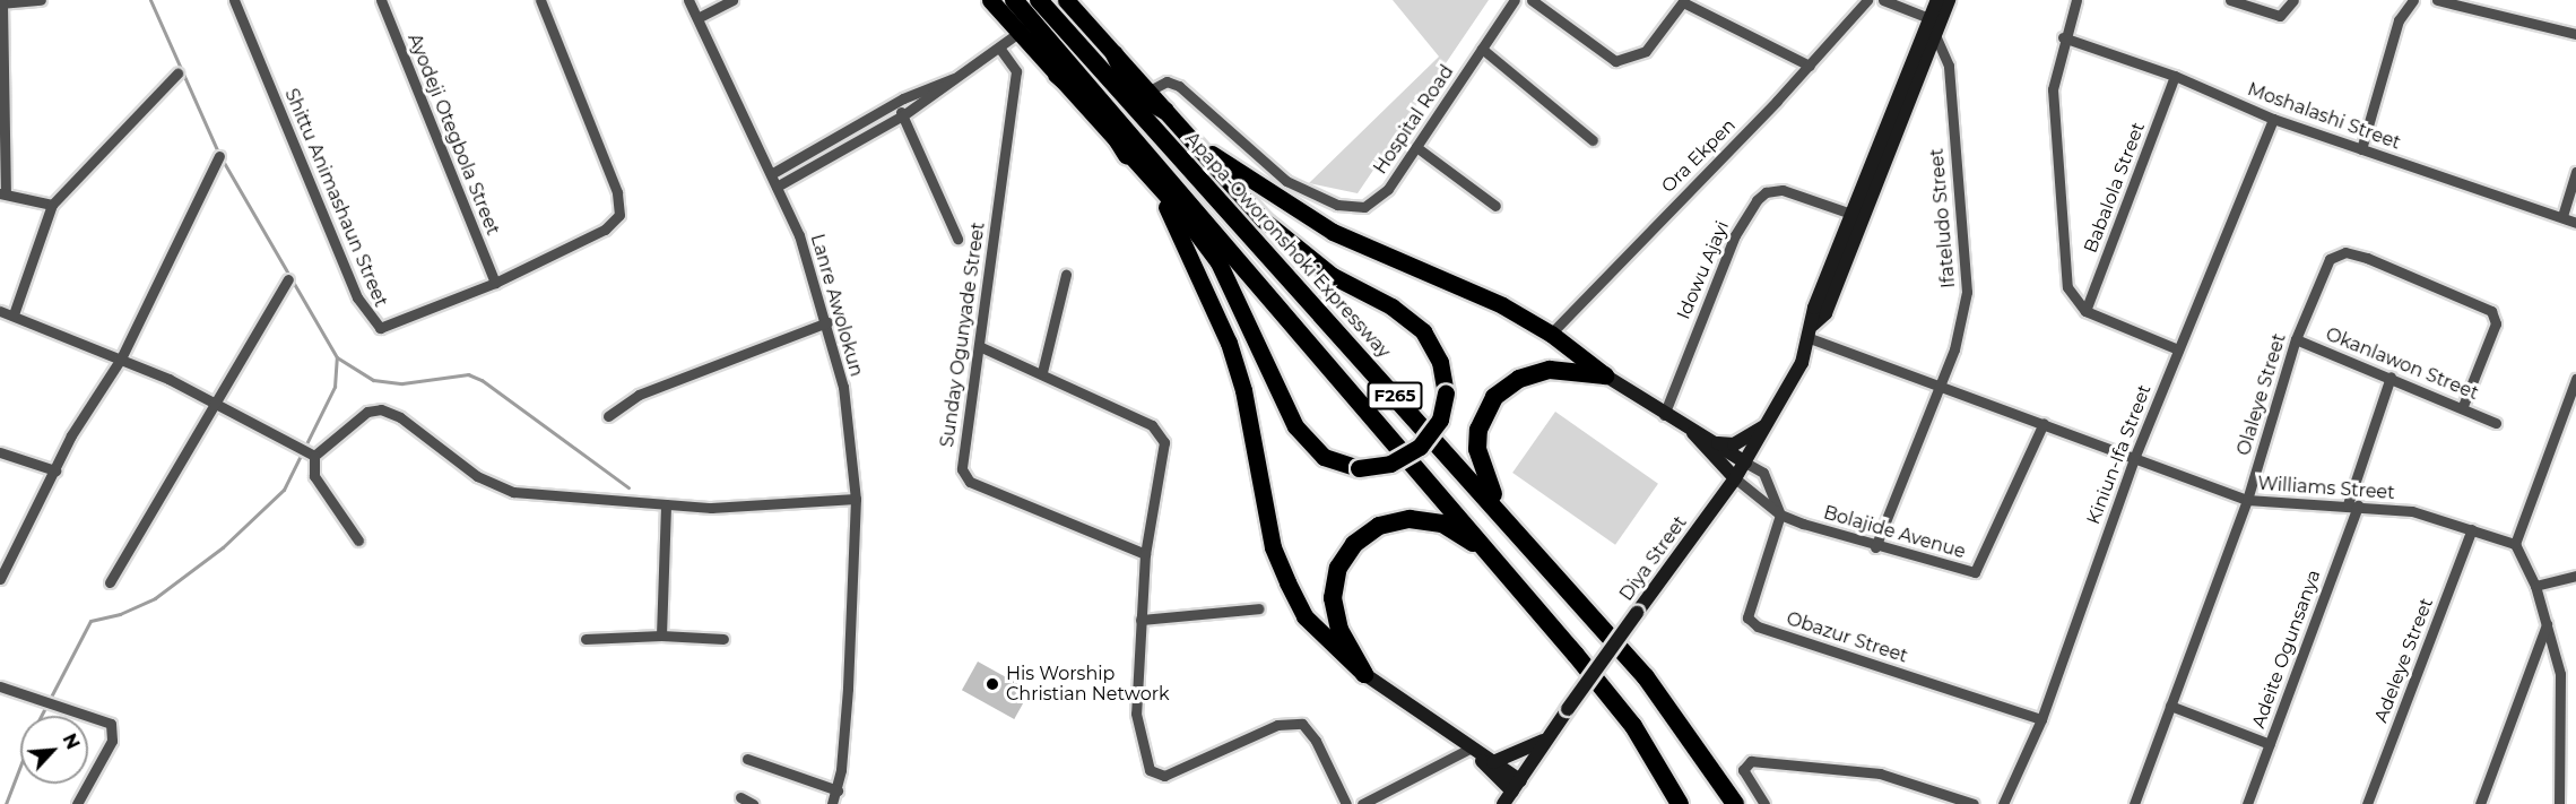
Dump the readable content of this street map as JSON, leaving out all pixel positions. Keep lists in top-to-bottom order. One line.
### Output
{"streets":{"highway":["Apapa-Oworonshoki Expressway","F265"],"main road":["Diya Street"],"street":["Moshalashi Street","Hospital Road","Ayodeji Otegbola Street","Ora Ekpen","Babalola Street","Shittu Animashaun Street","Ifateludo Street","Idowu Ajayi","Lanre Awolokun","Sunday Ogunyade Street","Okanlawon Street","Olaleye Street","Kiniun-Ifa Street","Williams Street","Bolajide Avenue","Obazur Street","Adeite Ogunsanya","Adeleye Street"]},"crossings":[["Moshalashi Street","Babalola Street"],["Moshalashi Street","Kiniun-Ifa Street"],["Ayodeji Otegbola Street","Shittu Animashaun Street"],["Ifateludo Street","Williams Street"],["Ifateludo Street","Bolajide Avenue"],["Ifateludo Street","Diya Street"],["Idowu Ajayi","Diya Street"],["Okanlawon Street","Olaleye Street"],["Okanlawon Street","Adeite Ogunsanya"],["Olaleye Street","Williams Street"],["Kiniun-Ifa Street","Williams Street"],["Kiniun-Ifa Street","Obazur Street"],["Williams Street","Bolajide Avenue"],["Williams Street","Diya Street"],["Williams Street","Adeite Ogunsanya"],["Williams Street","Adeleye Street"],["Bolajide Avenue","Diya Street"],["Bolajide Avenue","Obazur Street"]],"places":["His Worship Christian Network"],"north":"top right"}
